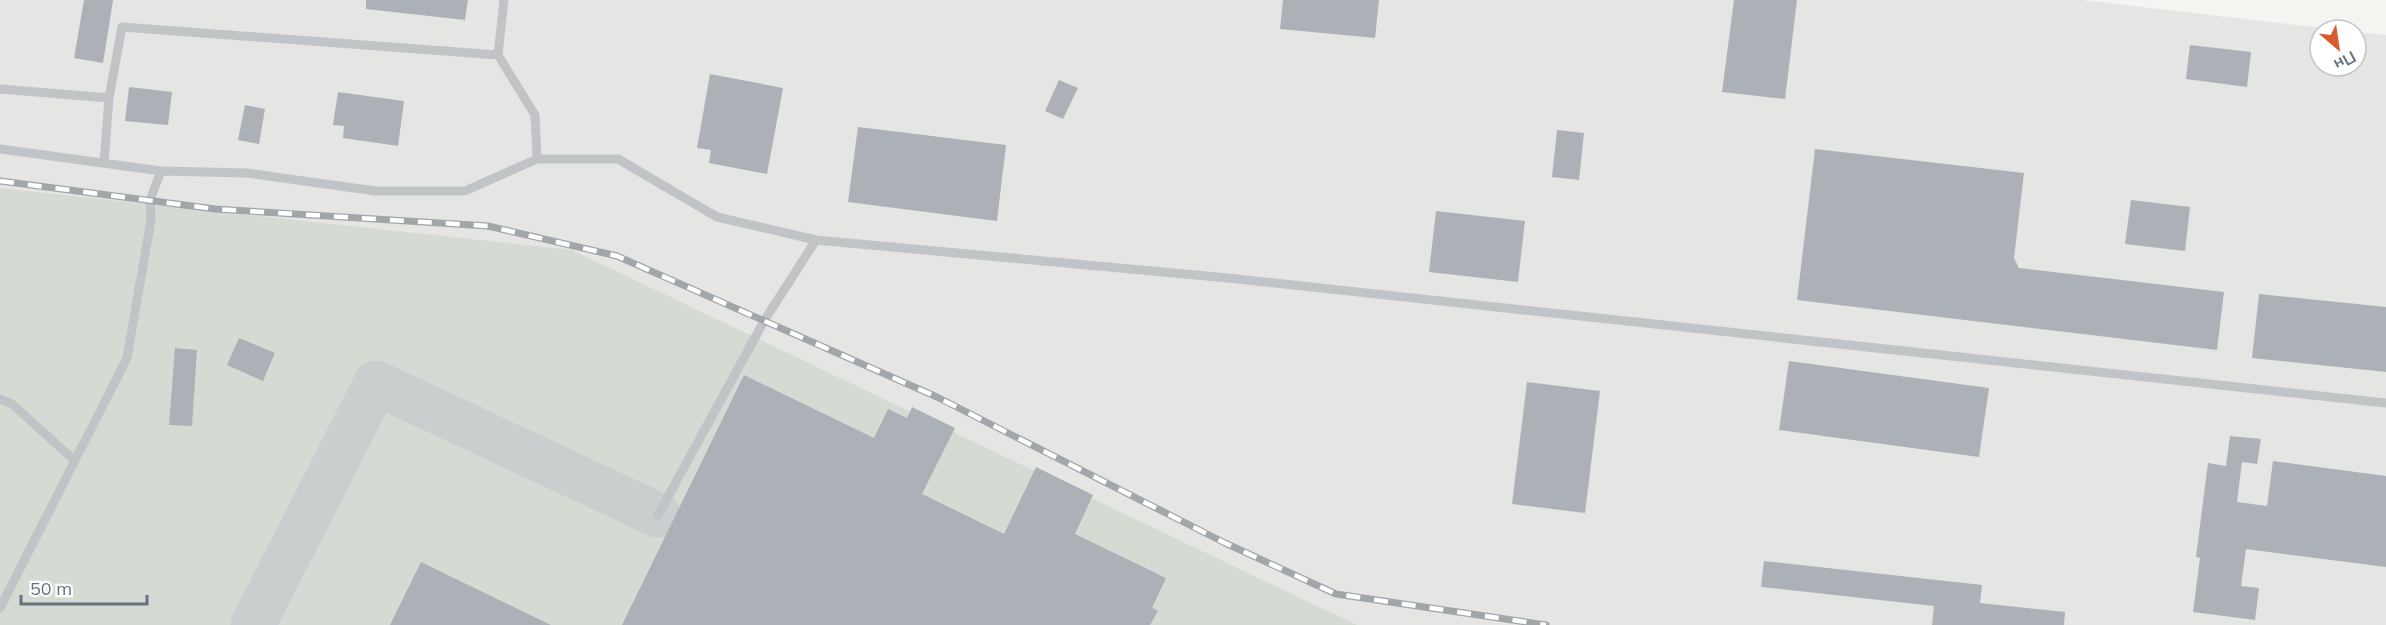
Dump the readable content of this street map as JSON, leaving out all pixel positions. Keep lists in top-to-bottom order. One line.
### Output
{"scale_bar":"50 m","north":"bottom right"}
